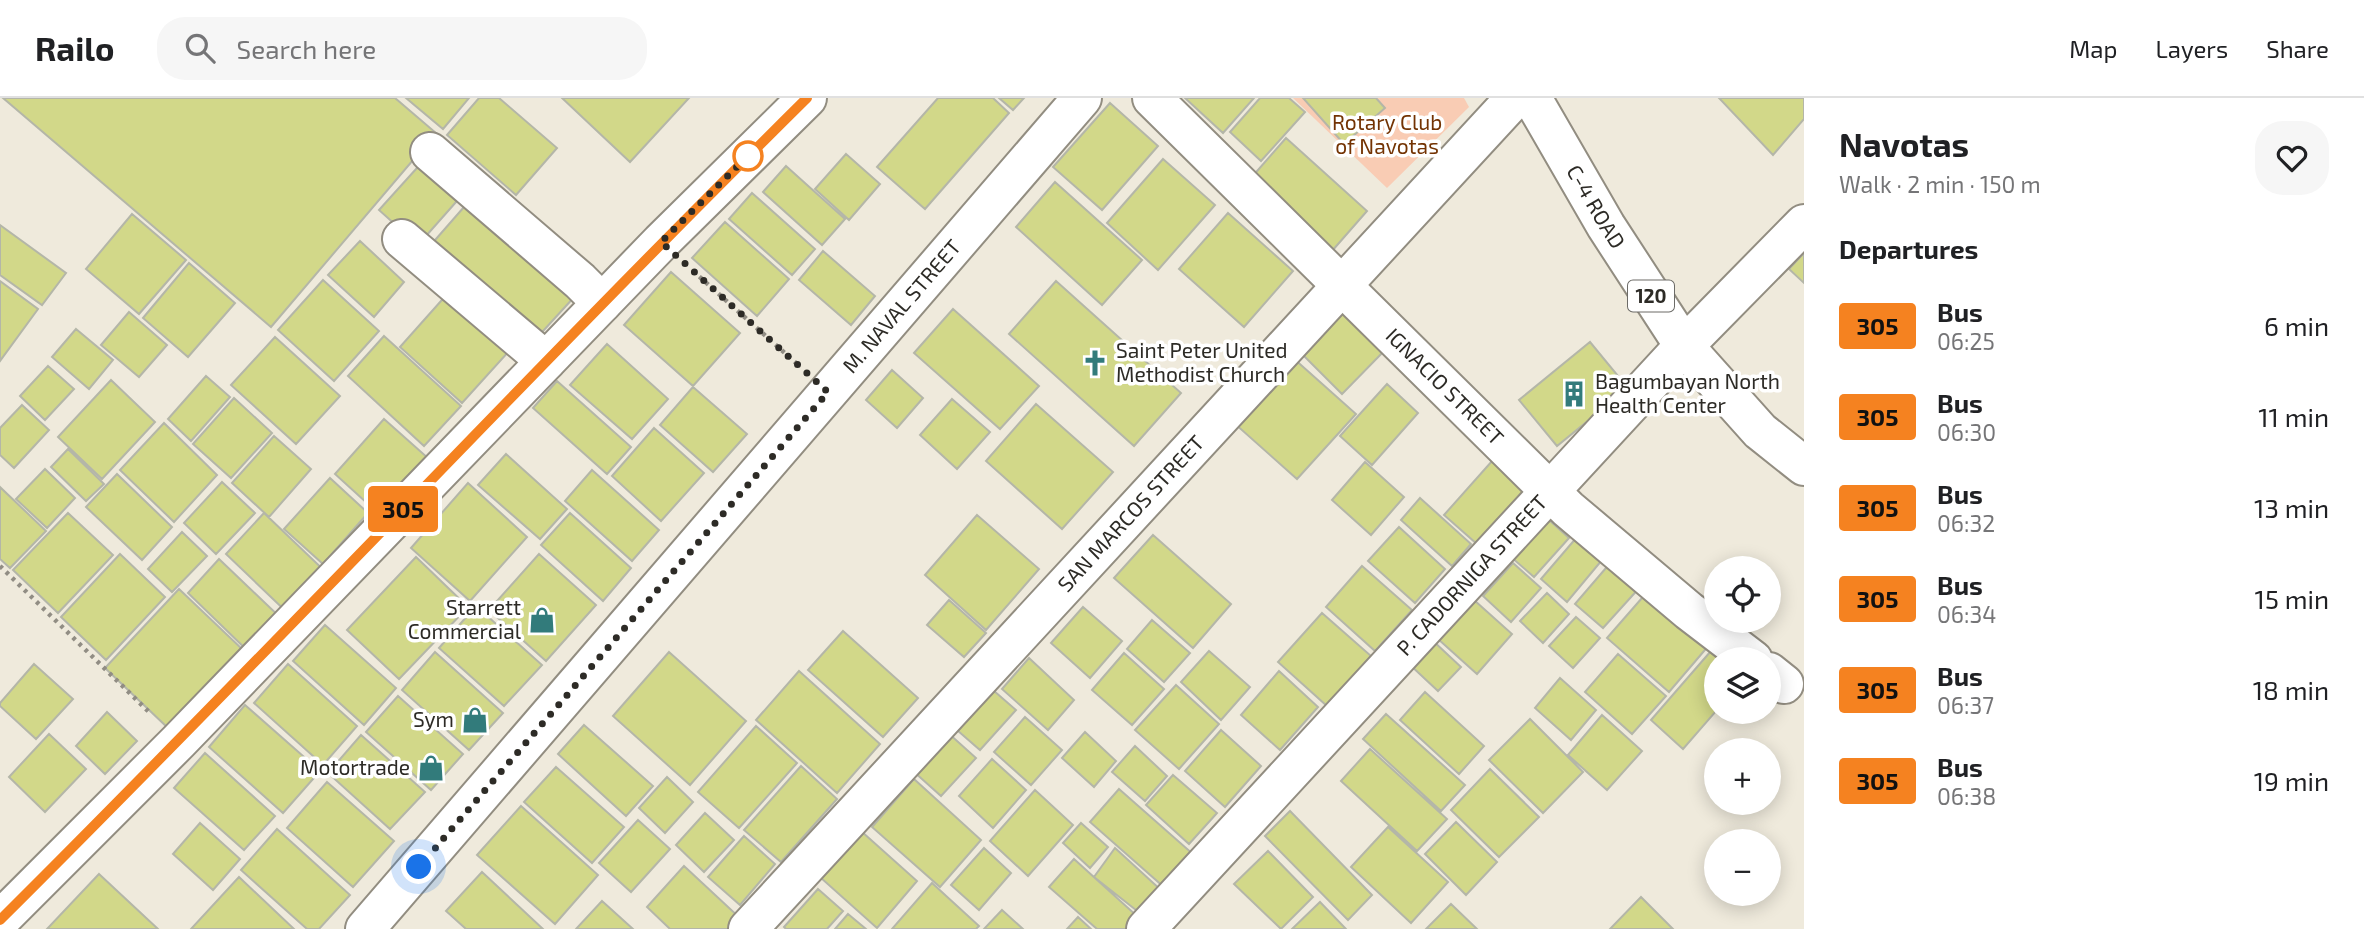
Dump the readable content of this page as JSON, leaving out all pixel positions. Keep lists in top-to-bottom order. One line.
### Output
{"streets":{"main road":["C-4 ROAD","120","M. NAVAL STREET","IGNACIO STREET","SAN MARCOS STREET","P. CADORNIGA STREET"]},"crossings":[["C-4 ROAD","P. CADORNIGA STREET"],["IGNACIO STREET","SAN MARCOS STREET"],["IGNACIO STREET","P. CADORNIGA STREET"]],"parks":["Rotary Club of Navotas"],"places":{"church":["Saint Peter United Methodist Church"],"building":["Bagumbayan North Health Center"],"shop":["Starrett Commercial","Sym","Motortrade"]},"lines":["bus line 305"],"page":{"header":"Railo","search":"Search here","nav":["Map","Layers","Share"],"on_map":"305","heading":[["Navotas","Walk · 2 min · 150 m"],"Departures"],"list":[{"mark":"305","name":"Bus","note":"06:25","value":"6 min"},{"mark":"305","name":"Bus","note":"06:30","value":"11 min"},{"mark":"305","name":"Bus","note":"06:32","value":"13 min"},{"mark":"305","name":"Bus","note":"06:34","value":"15 min"},{"mark":"305","name":"Bus","note":"06:37","value":"18 min"},{"mark":"305","name":"Bus","note":"06:38","value":"19 min"}],"map_buttons":["+","−"]}}
